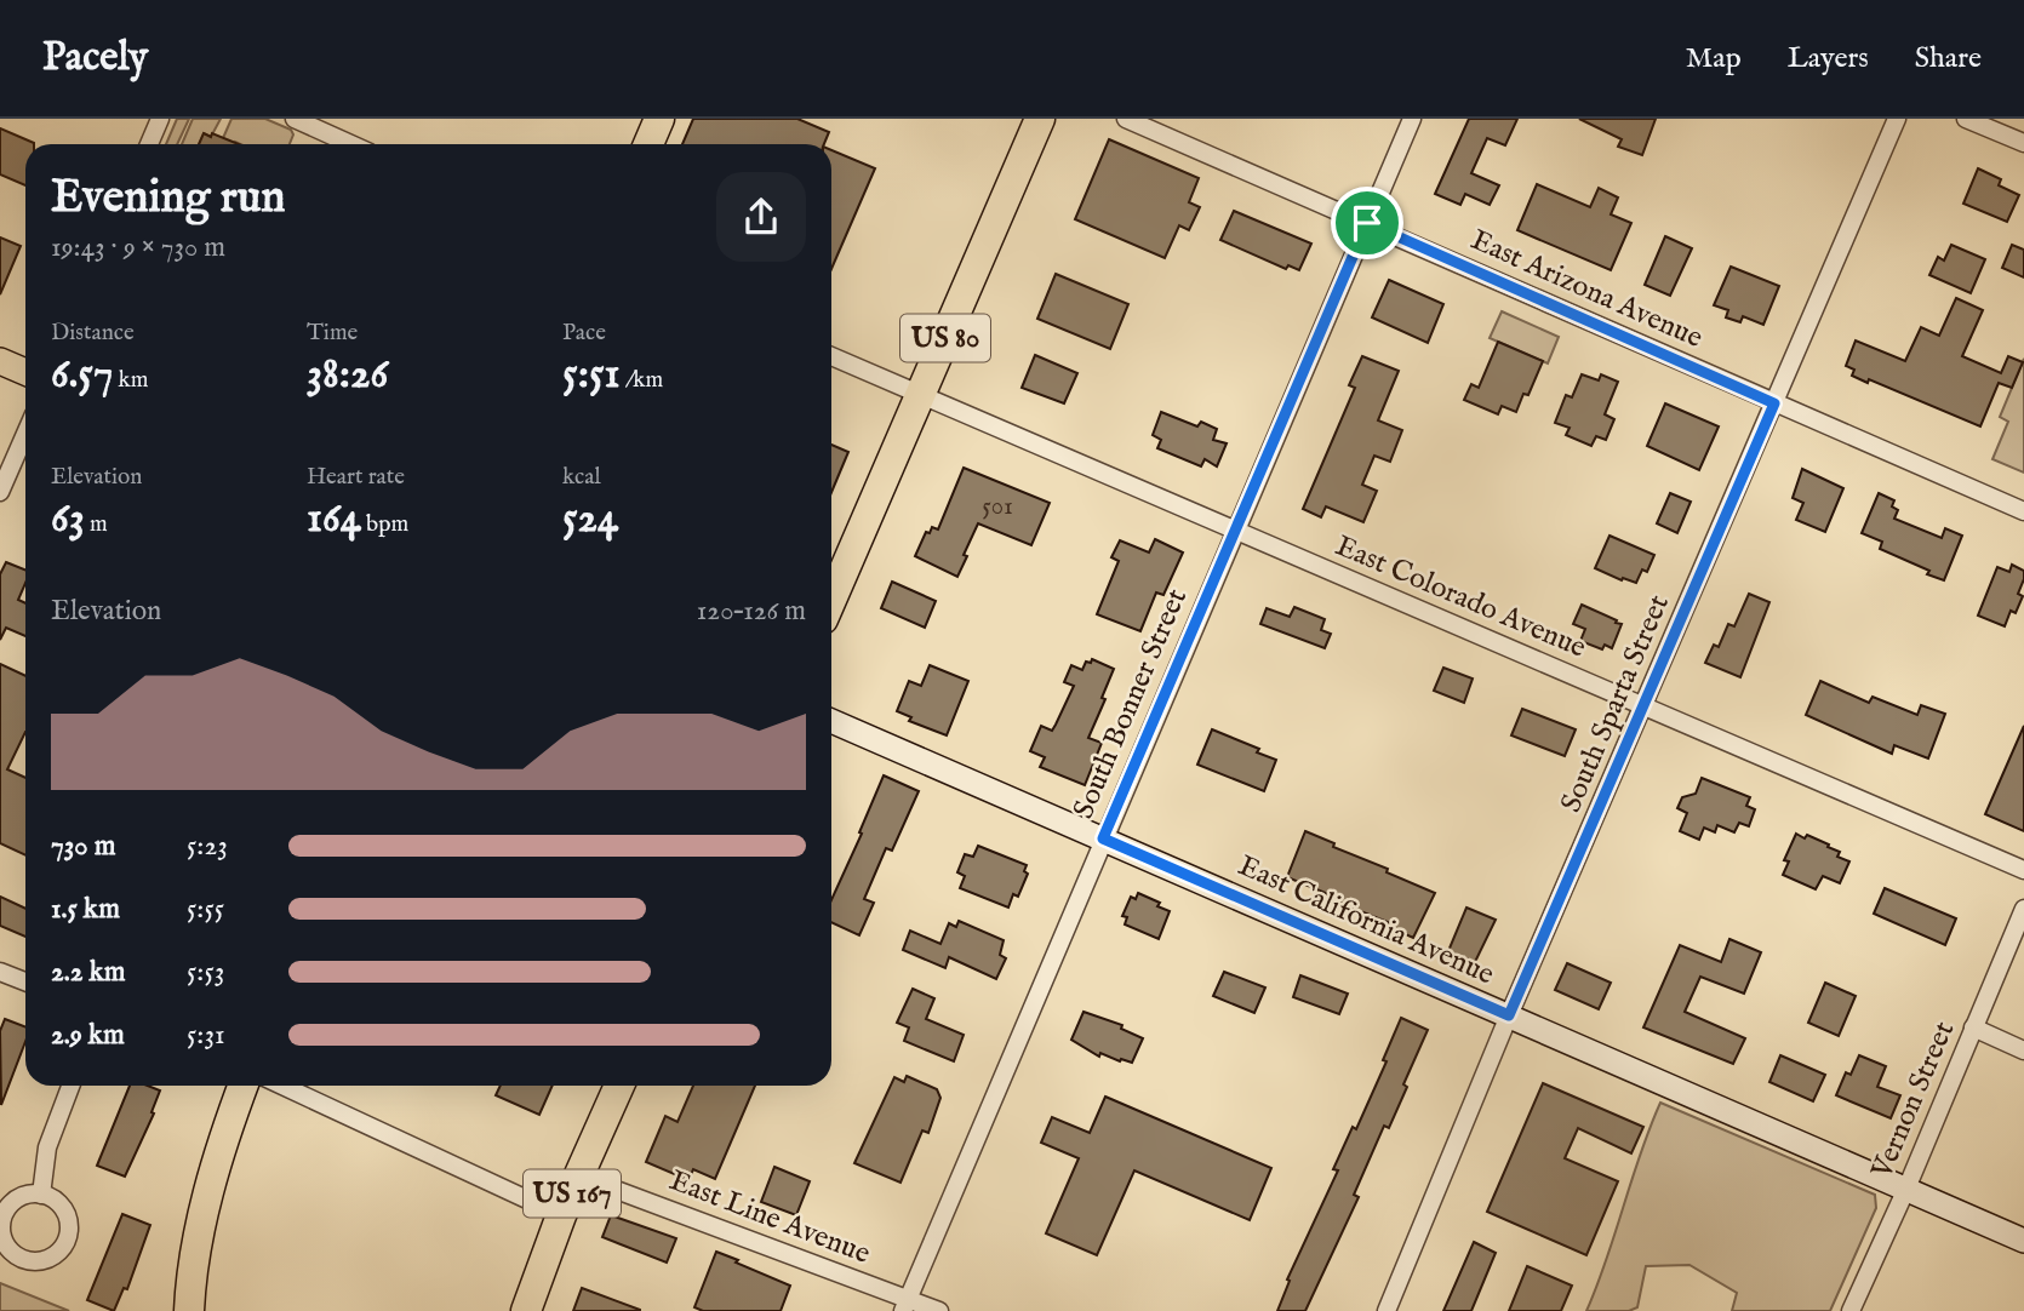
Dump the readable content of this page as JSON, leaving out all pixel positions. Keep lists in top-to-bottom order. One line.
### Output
{"streets":{"highway":["US 80","US 167"],"main road":["East California Avenue"],"street":["East Arizona Avenue","East Colorado Avenue","South Bonner Street","South Sparta Street","Vernon Street","East Line Avenue"]},"crossings":[["East Arizona Avenue","South Bonner Street"],["East Arizona Avenue","South Sparta Street"],["US 80","East Colorado Avenue"],["East Colorado Avenue","South Bonner Street"],["East Colorado Avenue","South Sparta Street"],["South Bonner Street","East California Avenue"],["South Bonner Street","East Line Avenue"],["South Sparta Street","East California Avenue"],["East California Avenue","Vernon Street"],["US 167","East Line Avenue"]],"house_numbers":["501"],"page":{"header":"Pacely","nav":["Map","Layers","Share"],"heading":["Evening run","19:43 · 9 × 730 m"],"stats":[["Distance","6.57 km"],["Time","38:26"],["Pace","5:51 /km"],["Elevation","63 m"],["Heart rate","164 bpm"],["kcal","524"]],"chart":["Elevation","120–126 m"],"list":[{"name":"730 m","note":"5:23"},{"name":"1.5 km","note":"5:55"},{"name":"2.2 km","note":"5:53"},{"name":"2.9 km","note":"5:31"}]}}
